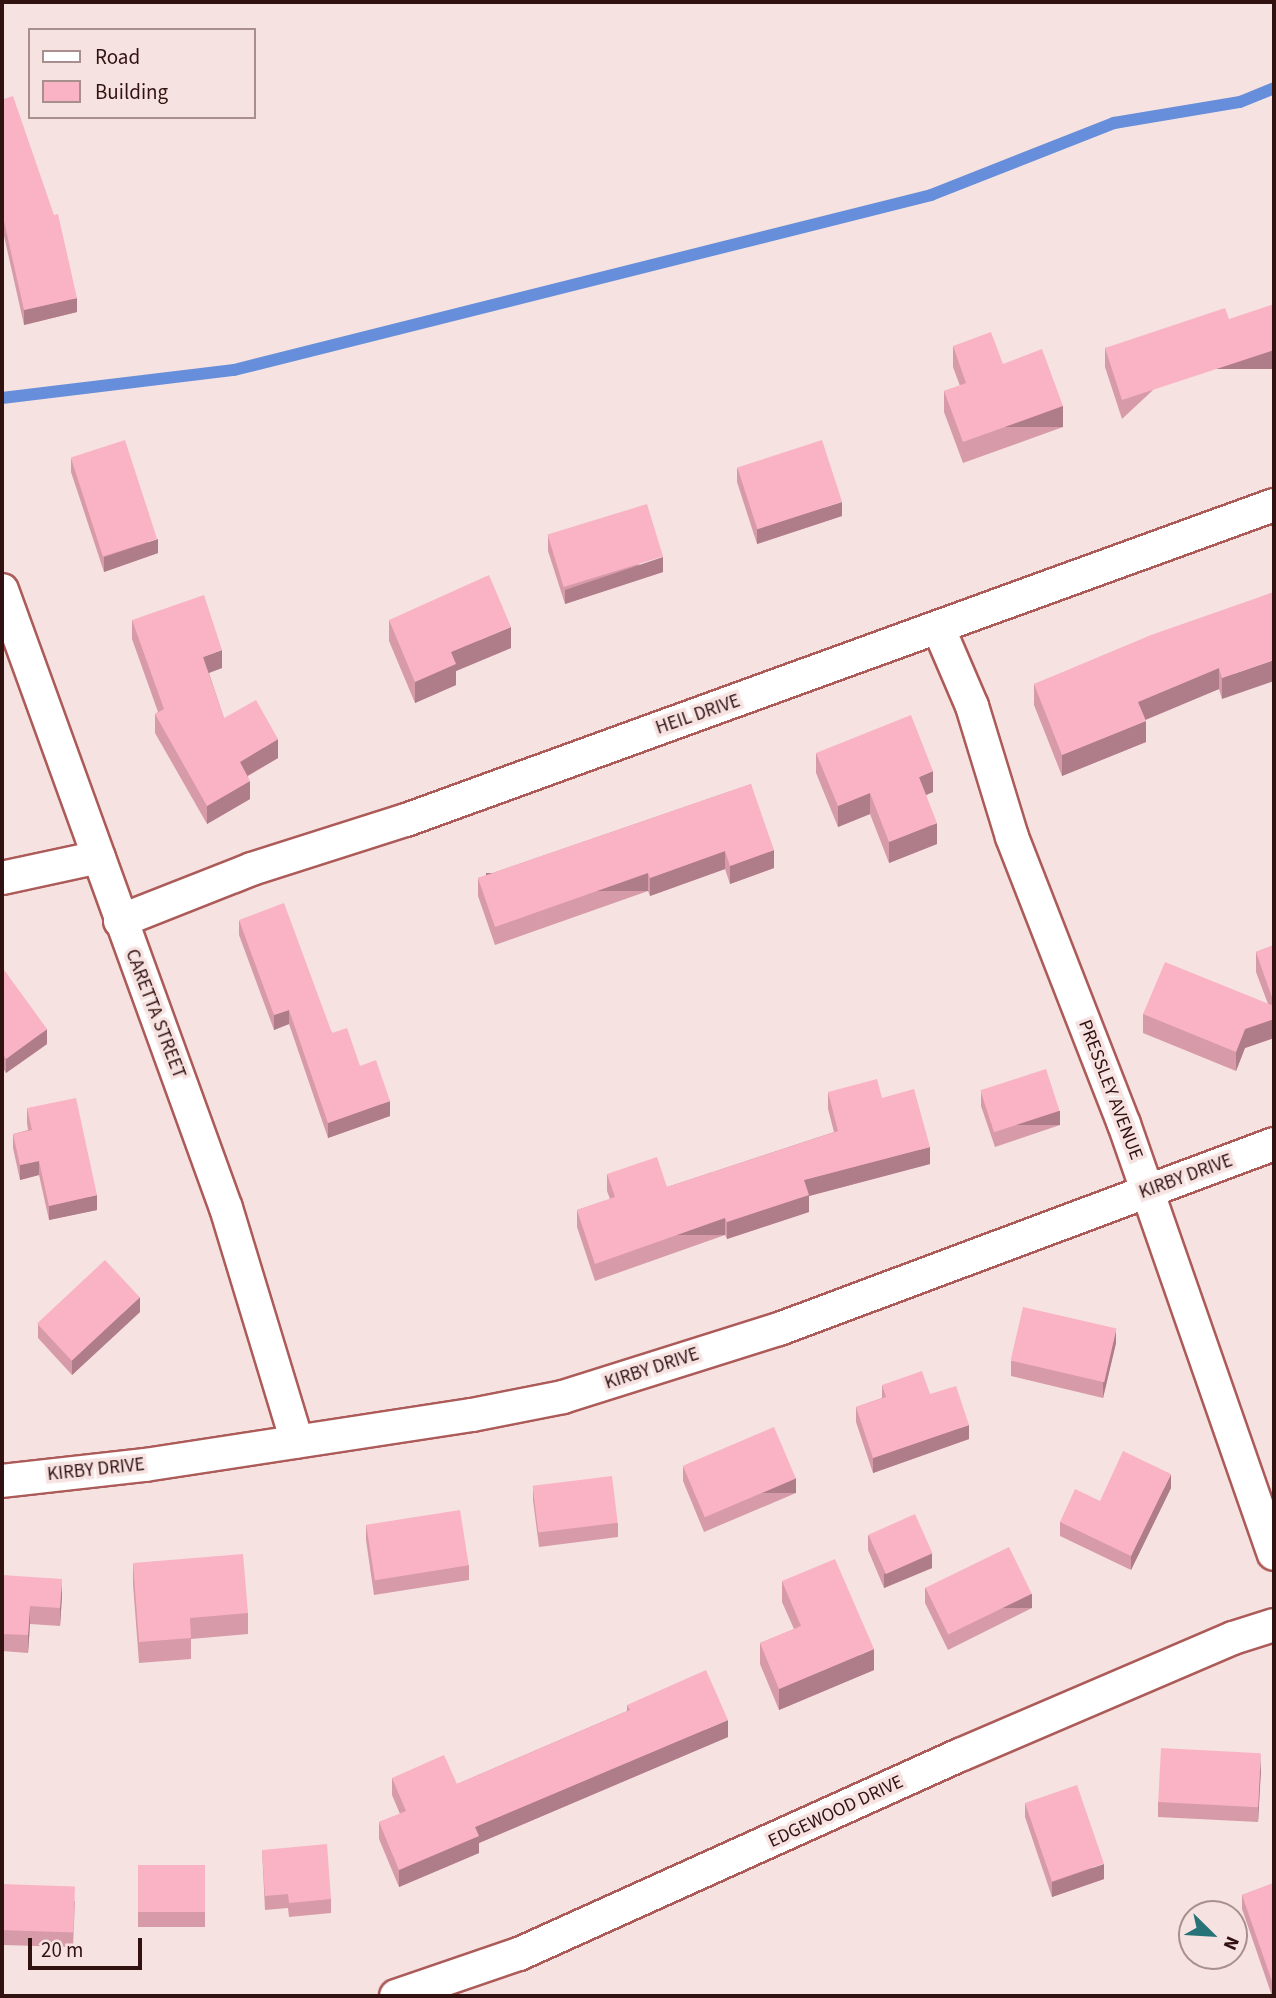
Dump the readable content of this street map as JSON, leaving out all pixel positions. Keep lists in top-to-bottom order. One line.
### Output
{"streets":{"street":["HEIL DRIVE","CARETTA STREET","PRESSLEY AVENUE","KIRBY DRIVE","EDGEWOOD DRIVE"]},"crossings":[["HEIL DRIVE","CARETTA STREET"],["HEIL DRIVE","PRESSLEY AVENUE"],["CARETTA STREET","KIRBY DRIVE"],["PRESSLEY AVENUE","KIRBY DRIVE"]],"legend":["Road","Building"],"scale_bar":"20 m","north":"bottom right"}
